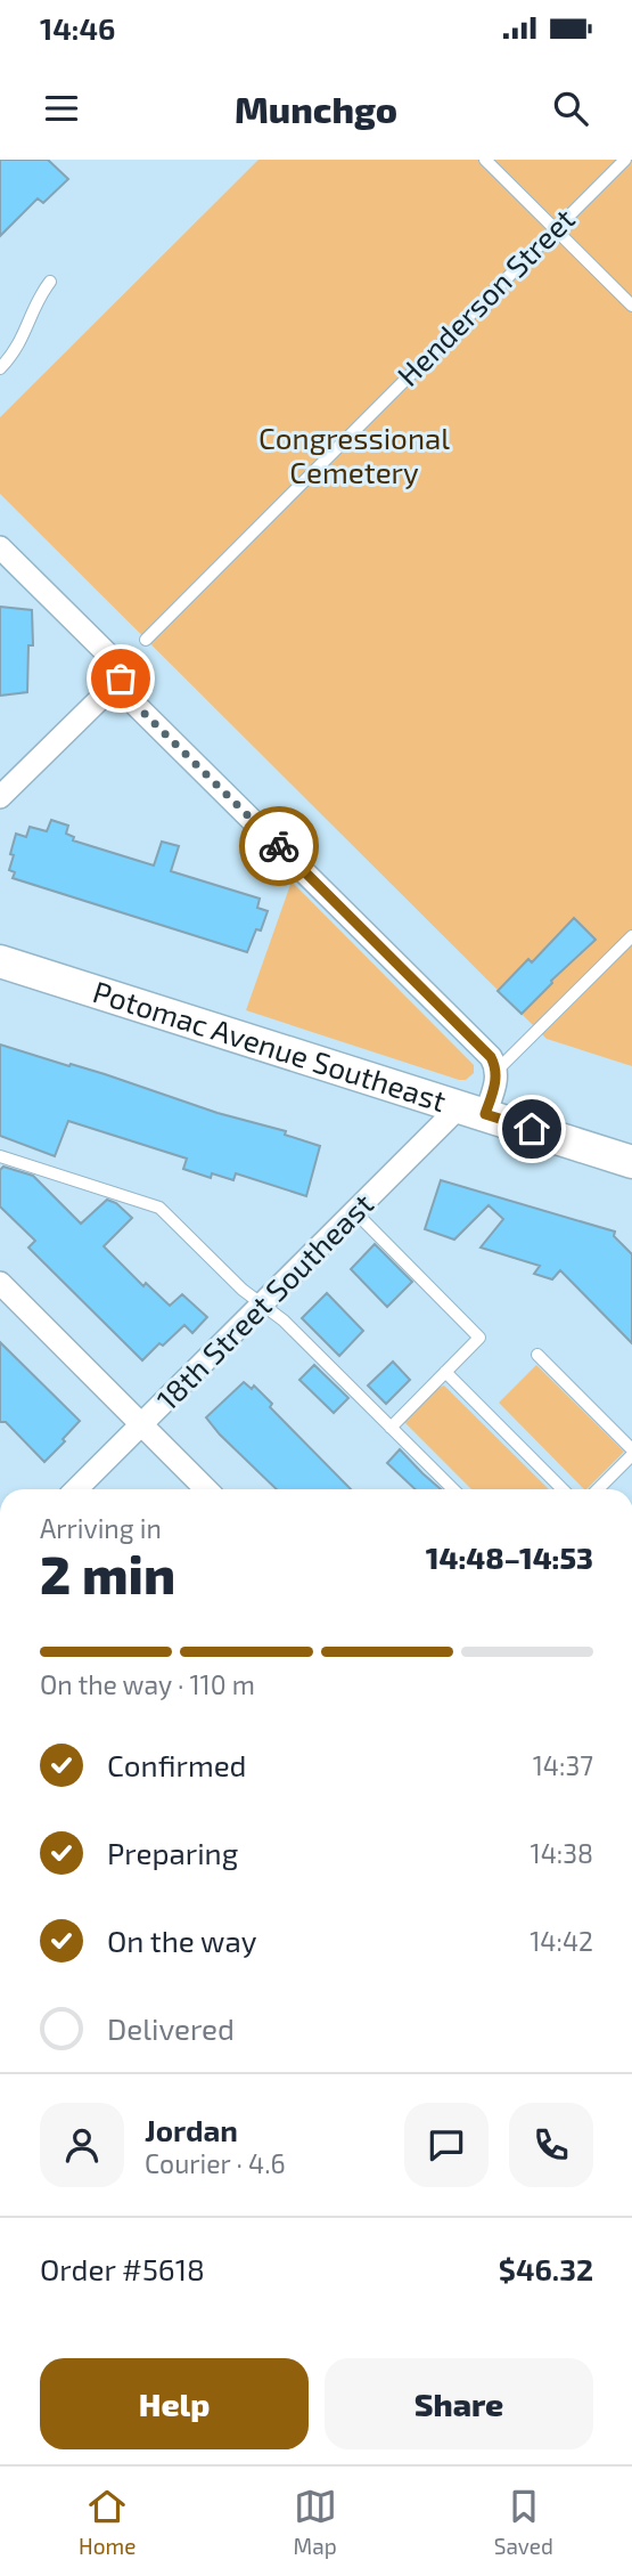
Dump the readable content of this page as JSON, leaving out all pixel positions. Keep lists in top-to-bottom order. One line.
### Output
{"streets":{"main road":["Potomac Avenue Southeast"],"street":["18th Street Southeast"],"lane":["Henderson Street"]},"crossings":[["Potomac Avenue Southeast","18th Street Southeast"]],"parks":["Congressional Cemetery"],"page":{"status":"14:46","header":"Munchgo","heading":["2 min","Arriving in","14:48–14:53"],"panel":["Jordan","Courier · 4.6","Order #5618","$46.32"],"bar":"On the way · 110 m","list":[["Confirmed","14:37"],["Preparing","14:38"],["On the way","14:42"],"Delivered"],"buttons":["Help","Share"],"tabs":["Home","Map","Saved"]}}
